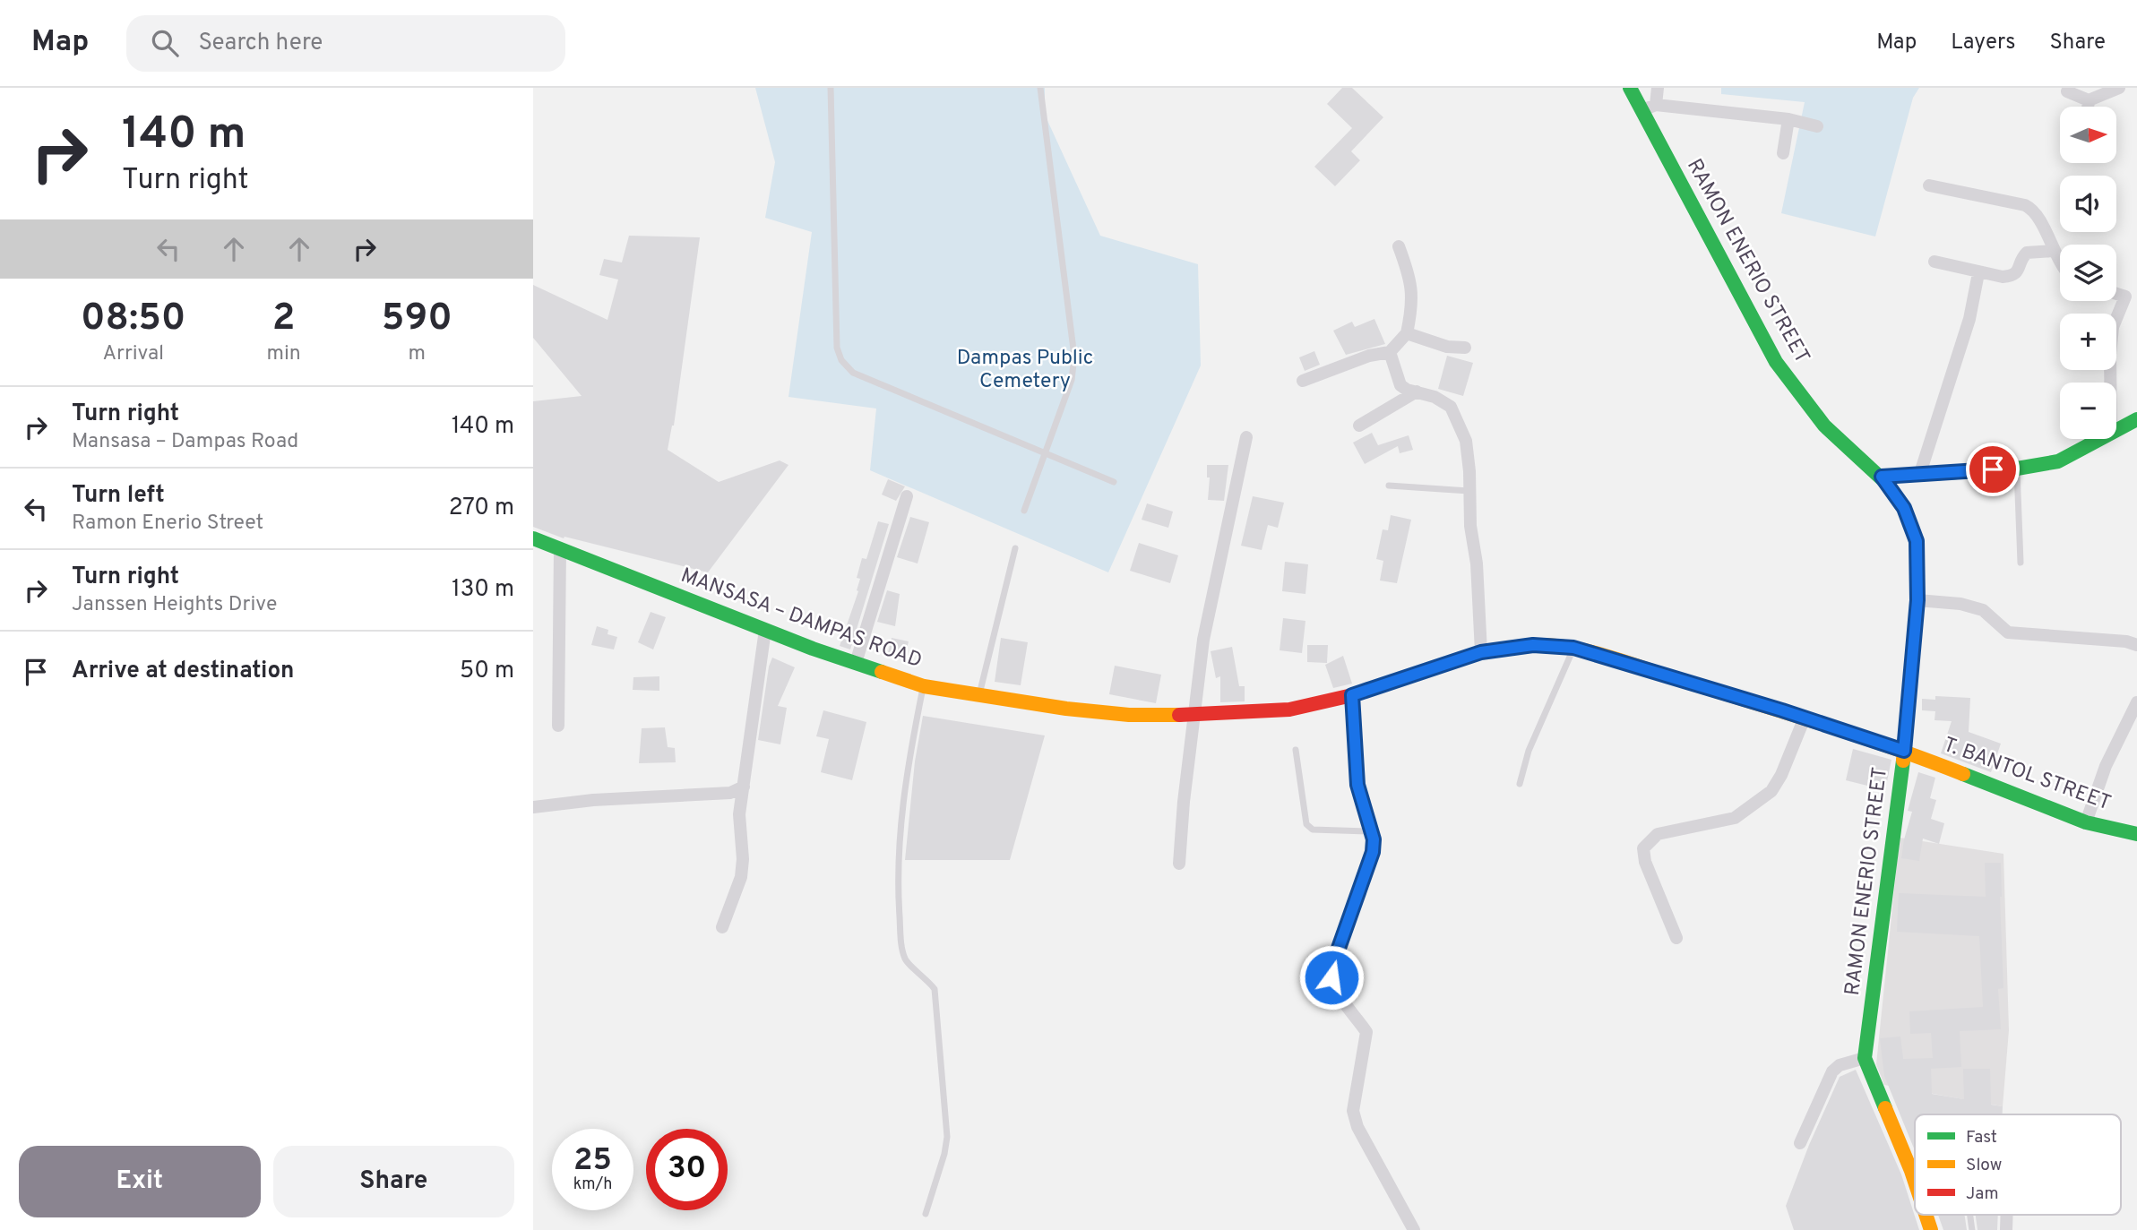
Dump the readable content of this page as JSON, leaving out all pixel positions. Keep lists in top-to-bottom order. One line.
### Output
{"streets":{"main road":["RAMON ENERIO STREET","MANSASA – DAMPAS ROAD","T. BANTOL STREET"]},"crossings":[["RAMON ENERIO STREET","MANSASA – DAMPAS ROAD"],["RAMON ENERIO STREET","T. BANTOL STREET"],["MANSASA – DAMPAS ROAD","T. BANTOL STREET"]],"parks":["Dampas Public Cemetery"],"legend":["Fast","Slow","Jam"],"north":"right","page":{"header":"Map","search":"Search here","nav":["Map","Layers","Share"],"turn":["140 m","Turn right"],"map_buttons":["+","−"],"eta":["08:50","Arrival","2","min","590","m"],"list":[{"name":"Turn right","note":"Mansasa – Dampas Road","value":"140 m"},{"name":"Turn left","note":"Ramon Enerio Street","value":"270 m"},{"name":"Turn right","note":"Janssen Heights Drive","value":"130 m"},{"name":"Arrive at destination","value":"50 m"}],"speed":"25 km/h","limit":"30","buttons":["Exit","Share"]}}
